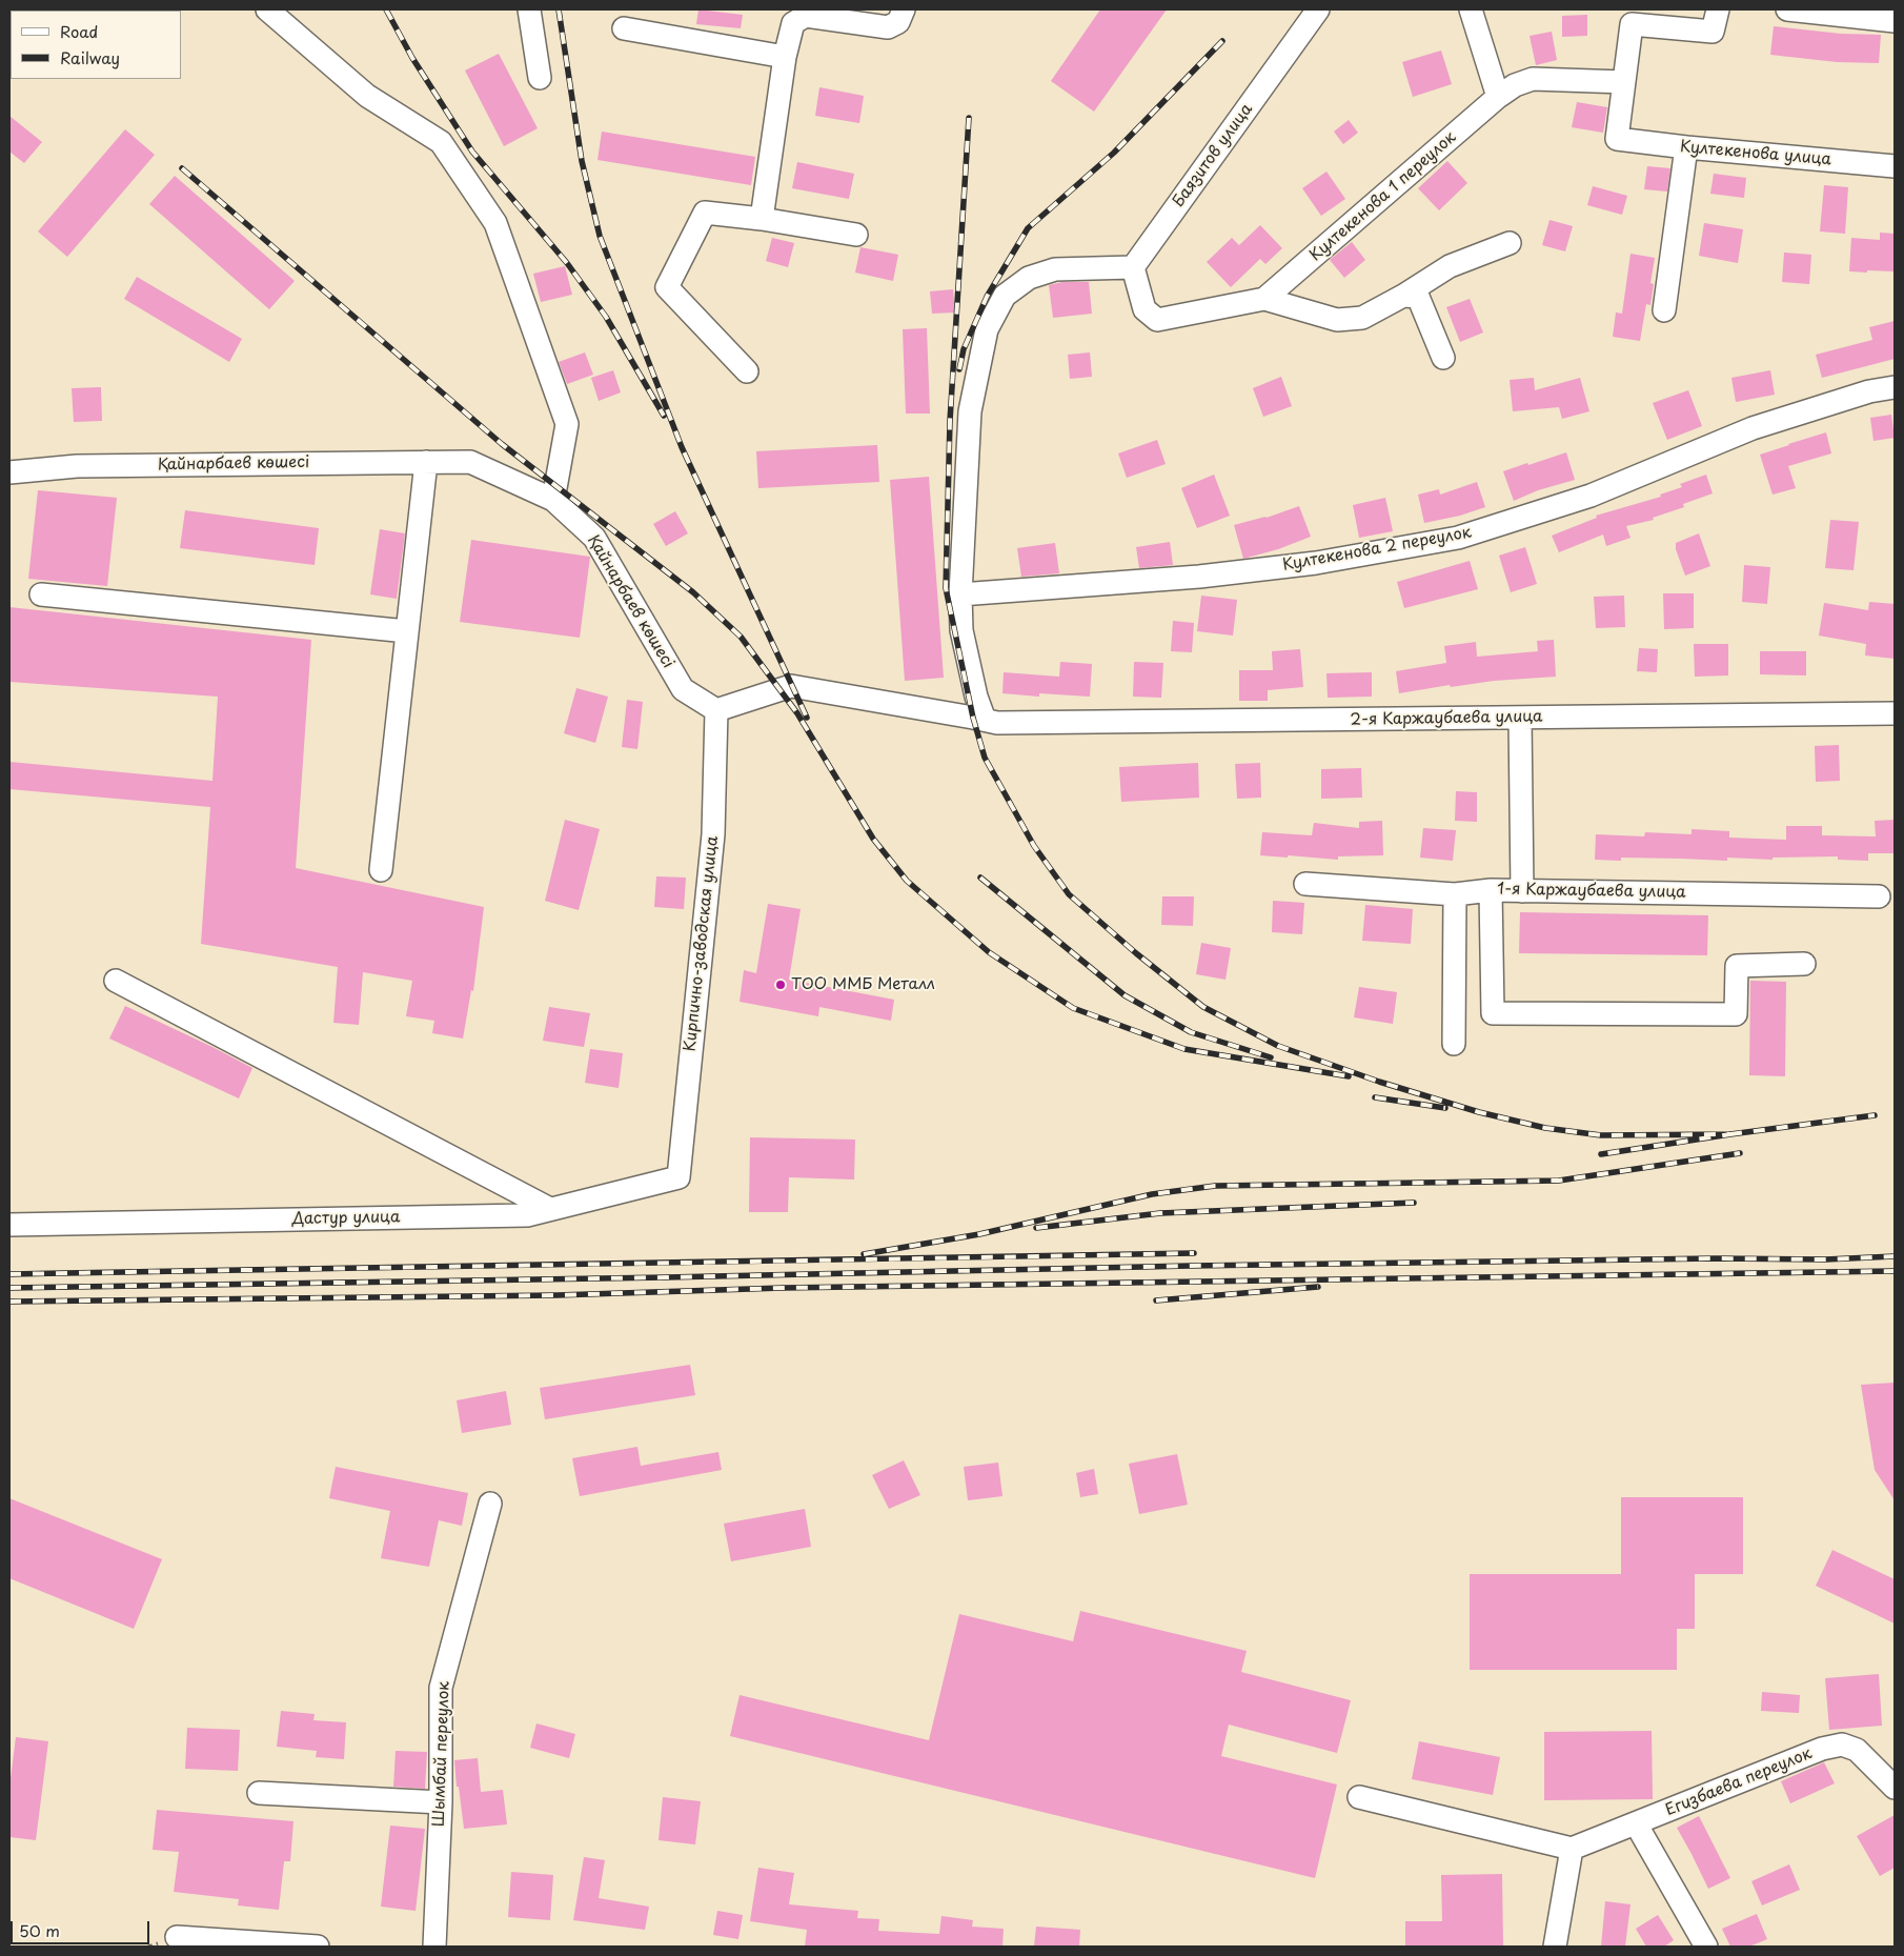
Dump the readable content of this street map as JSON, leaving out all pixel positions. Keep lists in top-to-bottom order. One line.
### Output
{"streets":{"street":["Култекенова улица","Баязитов улица","Култекенова 1 переулок","Қайнарбаев көшесі","Култекенова 2 переулок","2-я Каржаубаева улица","1-я Каржаубаева улица","Кирпично-заводская улица","Дастур улица","Шымбай переулок","Егизбаева переулок"]},"crossings":[["Култекенова улица","Култекенова 1 переулок"],["Баязитов улица","Култекенова 1 переулок"],["Қайнарбаев көшесі","Кирпично-заводская улица"],["Кирпично-заводская улица","Дастур улица"]],"places":["ТОО ММБ Металл"],"legend":["Road","Railway"],"scale_bar":"50 m"}
